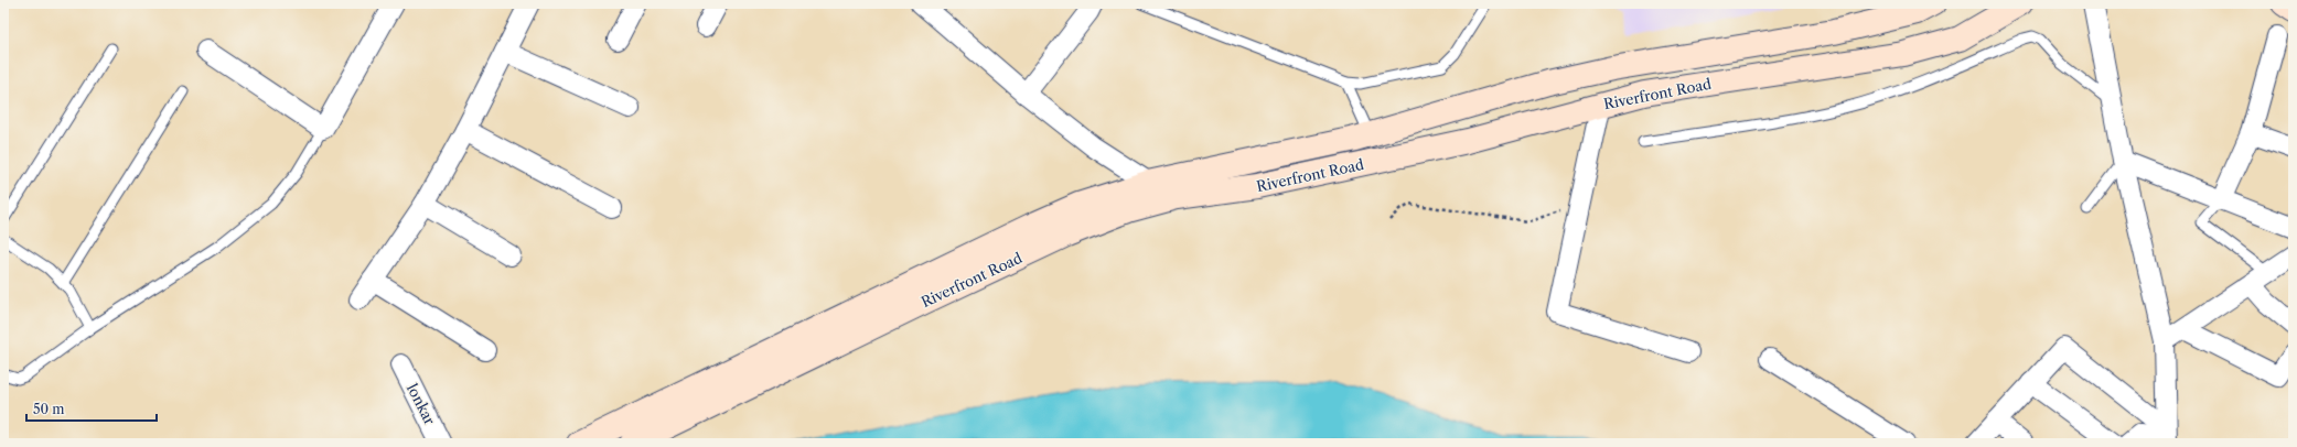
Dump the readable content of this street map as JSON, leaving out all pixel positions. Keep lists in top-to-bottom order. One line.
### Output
{"streets":{"street":["Riverfront Road","lonkar"]},"scale_bar":"50 m"}
